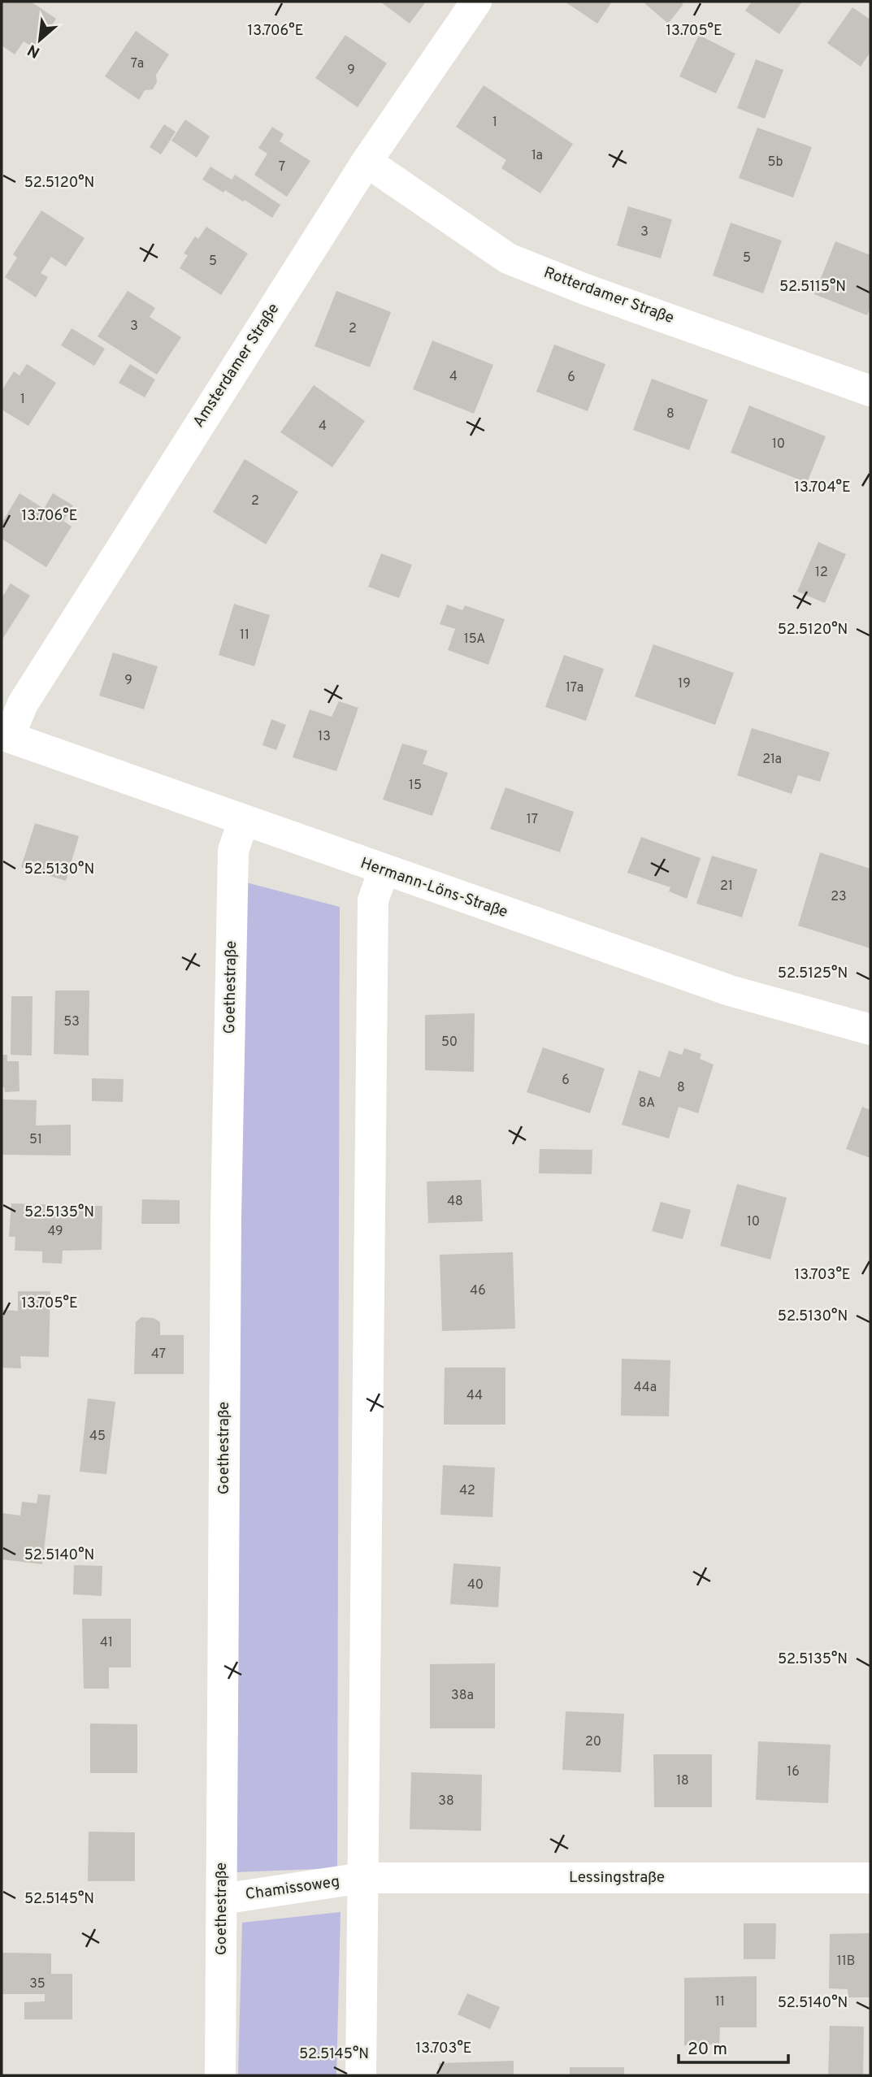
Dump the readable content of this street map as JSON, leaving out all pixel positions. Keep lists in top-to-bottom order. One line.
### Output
{"streets":{"street":["Rotterdamer Straße","Amsterdamer Straße","Hermann-Löns-Straße","Goethestraße","Lessingstraße","Chamissoweg"]},"crossings":[["Rotterdamer Straße","Amsterdamer Straße"],["Amsterdamer Straße","Hermann-Löns-Straße"],["Hermann-Löns-Straße","Goethestraße"],["Goethestraße","Chamissoweg"],["Lessingstraße","Chamissoweg"]],"house_numbers":["7a","9","1","1a","5b","7","3","5","5","3","2","4","6","1","8","4","10","2","12","11","15A","9","19","17a","13","21a","15","17","21","23","53","50","6","8","8A","51","48","10","49","46","47","44a","44","45","42","40","41","38a","20","16","18","38","11B","35","11"],"scale_bar":"20 m","north":"bottom left","coordinates":["13.706°E","13.705°E","52.5120°N","52.5115°N","13.704°E","52.5130°N","52.5125°N","52.5135°N","13.703°E","52.5140°N","52.5145°N"]}
